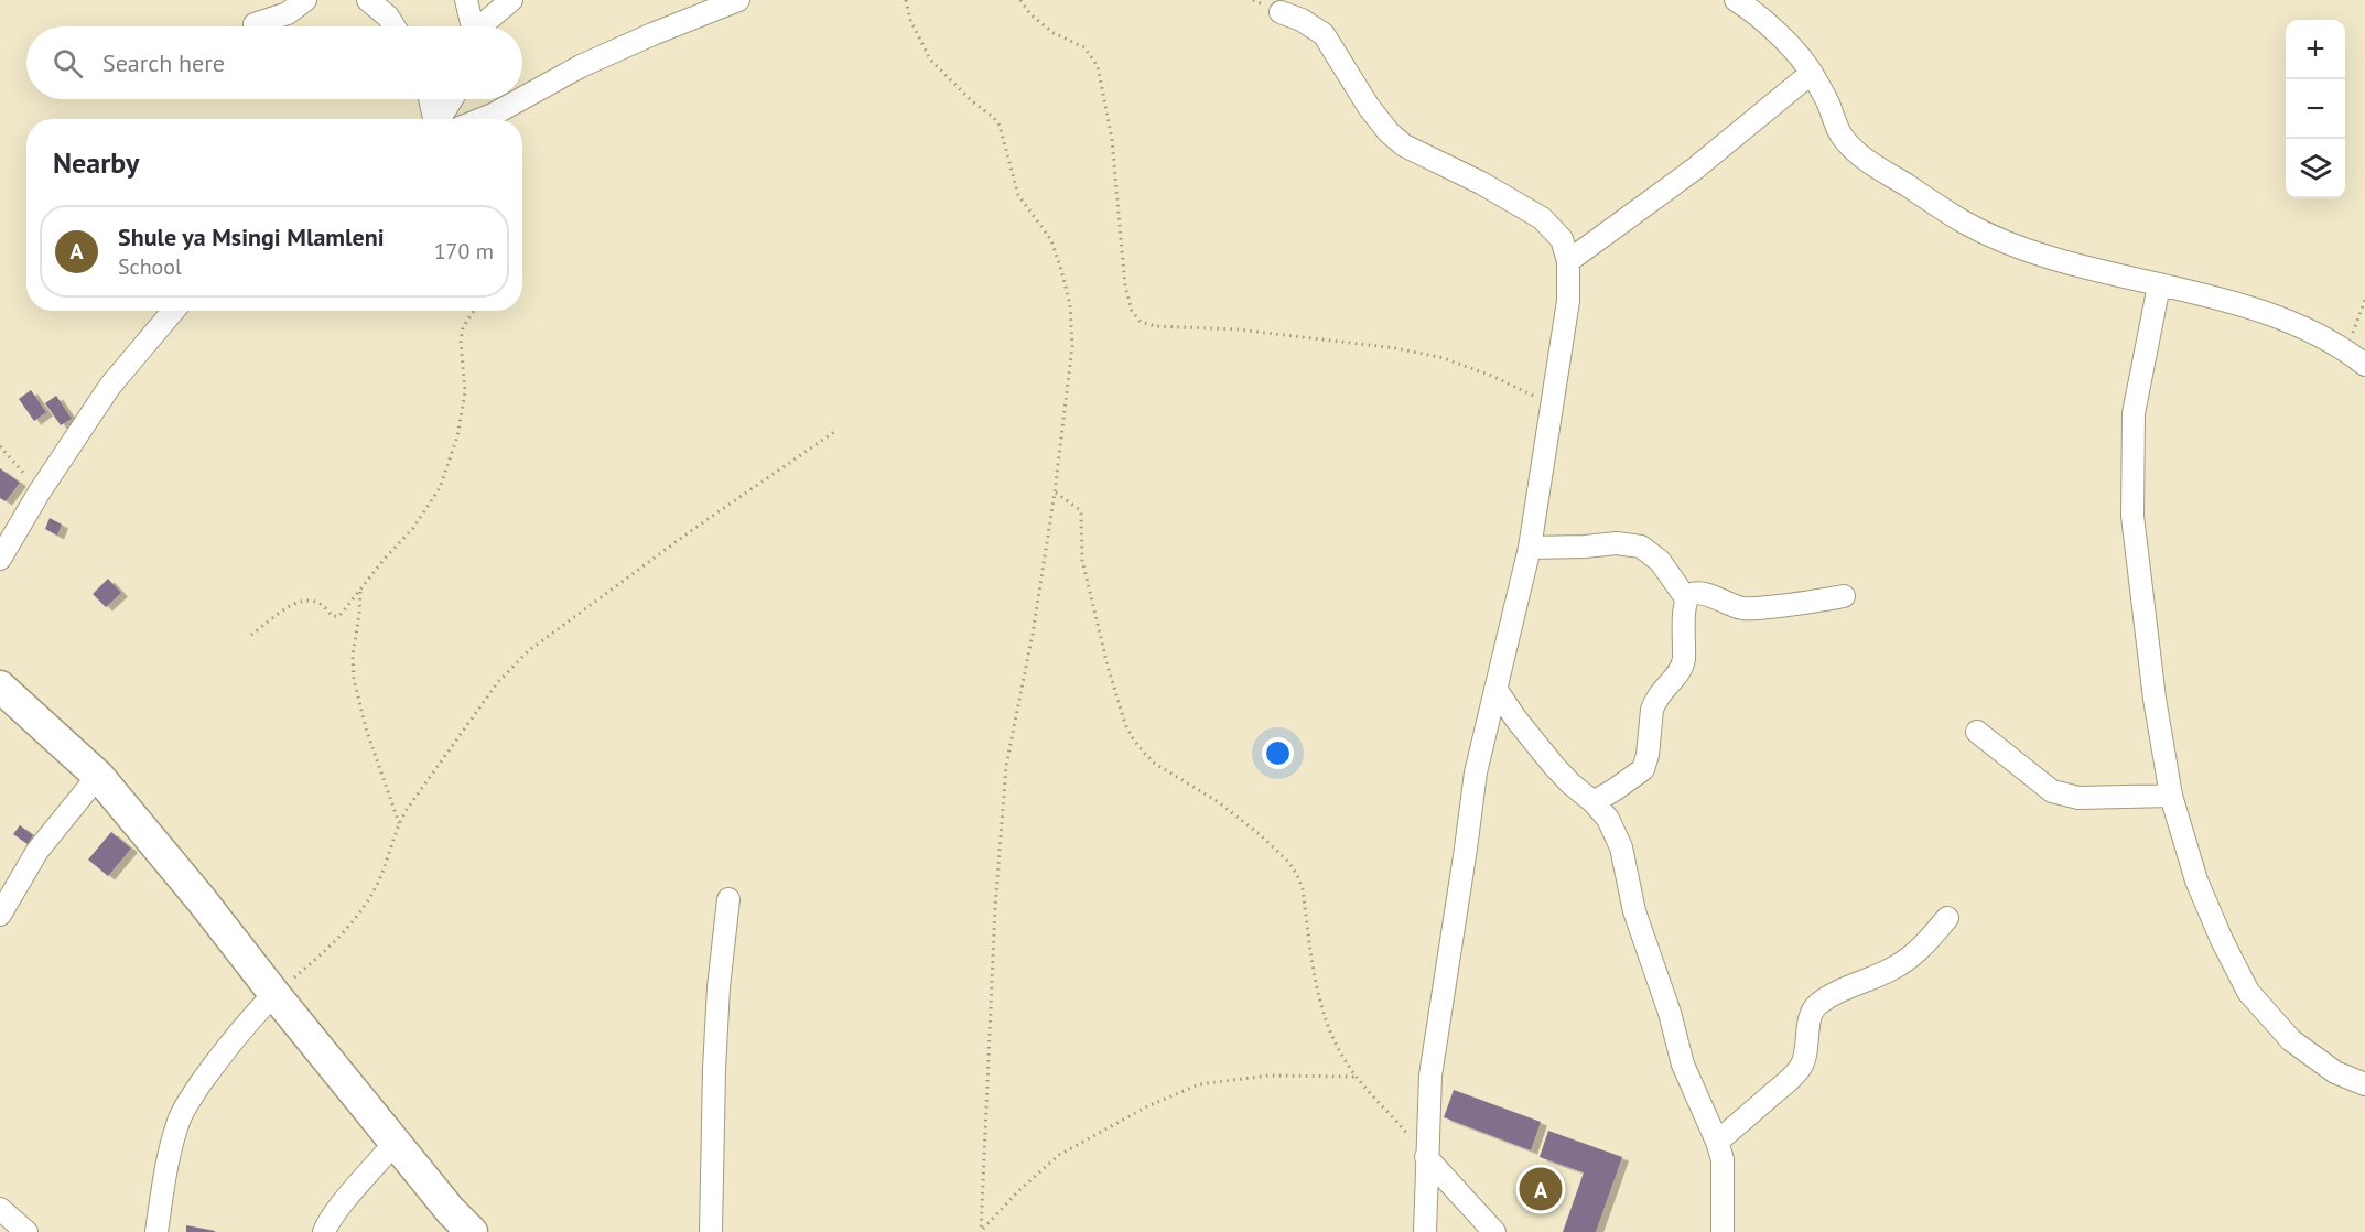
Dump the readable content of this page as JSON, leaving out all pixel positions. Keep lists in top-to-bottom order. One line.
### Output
{"page":{"map_buttons":["+","−"],"search":"Search here","heading":"Nearby","list":[{"mark":"A","name":"Shule ya Msingi Mlamleni","note":"School","value":"170 m"}],"pins":"A"}}
